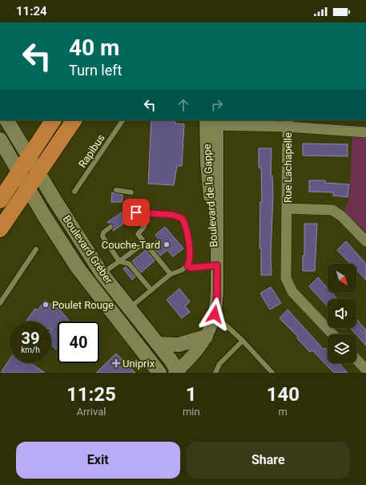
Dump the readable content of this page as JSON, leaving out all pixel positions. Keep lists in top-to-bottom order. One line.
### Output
{"streets":{"main road":["Boulevard Gréber"],"street":["Rue Lachapelle","Boulevard de la Gappe"],"lane":["Rapibus"]},"crossings":[["Boulevard de la Gappe","Boulevard Gréber"]],"places":{"other":["Couche-Tard","Poulet Rouge"],"health":["Uniprix"]},"north":"bottom right","page":{"status":"11:24","turn":["40 m","Turn left"],"speed":"39 km/h","limit":"40","eta":["11:25","Arrival","1","min","140","m"],"buttons":["Exit","Share"]}}
